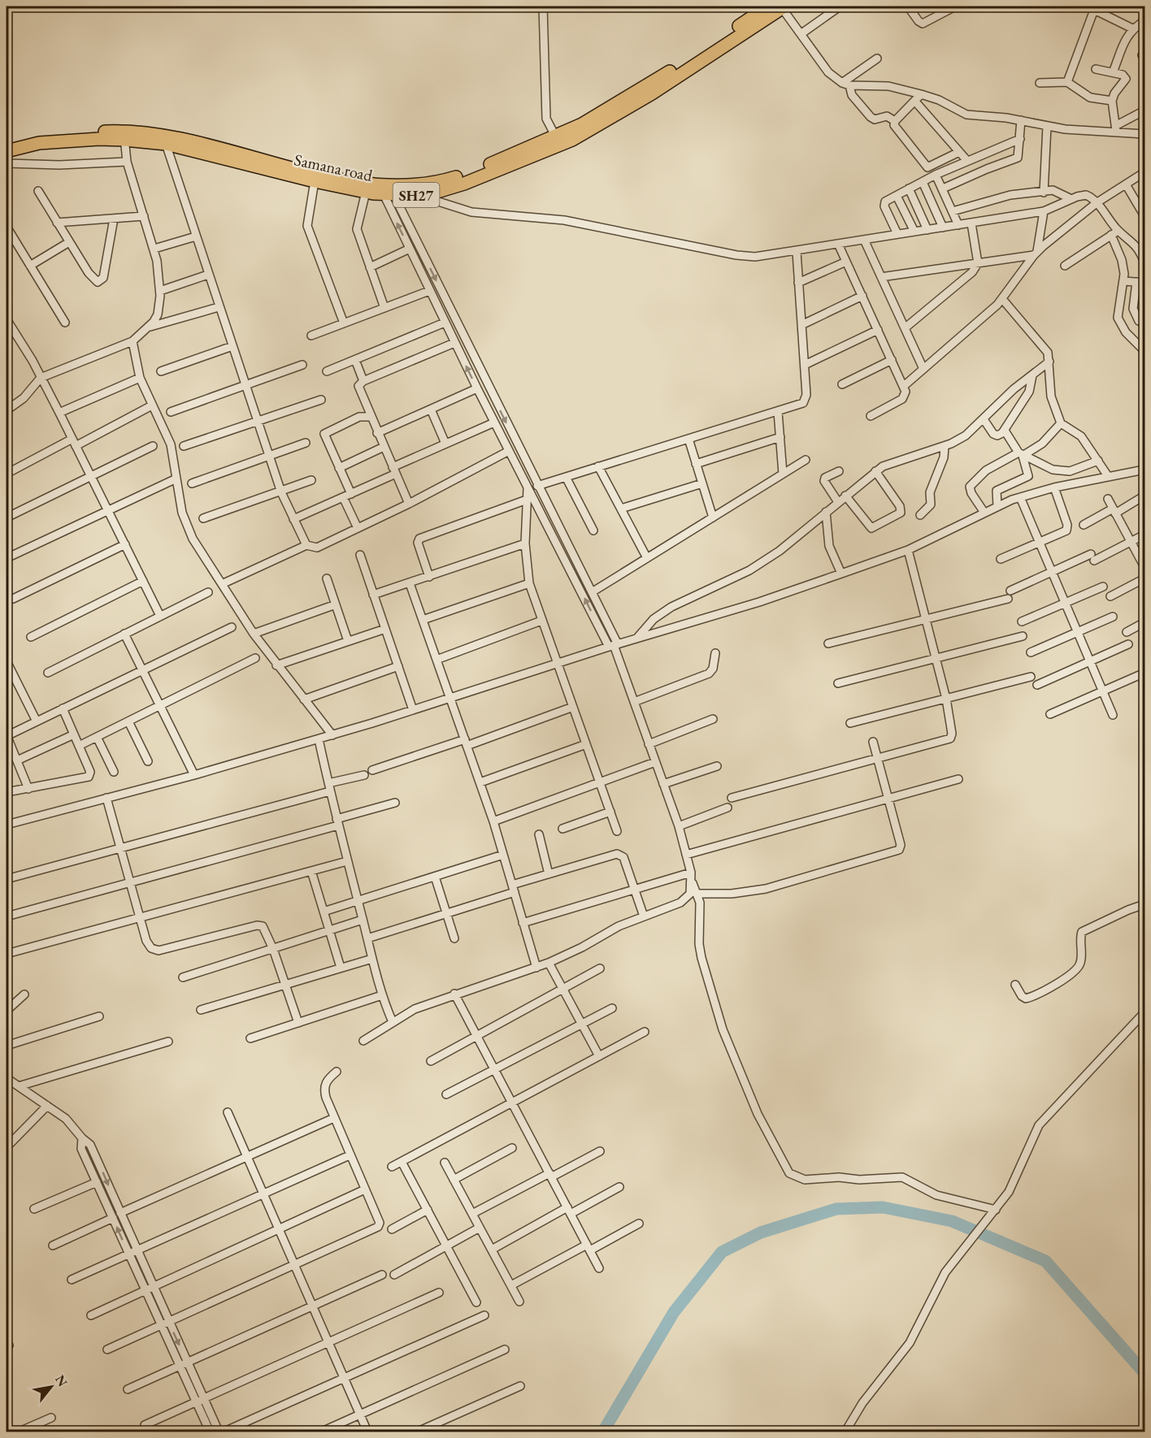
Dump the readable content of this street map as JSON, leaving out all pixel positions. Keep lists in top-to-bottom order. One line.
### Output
{"streets":{"main road":["Samana road","SH27"]},"north":"top right"}
